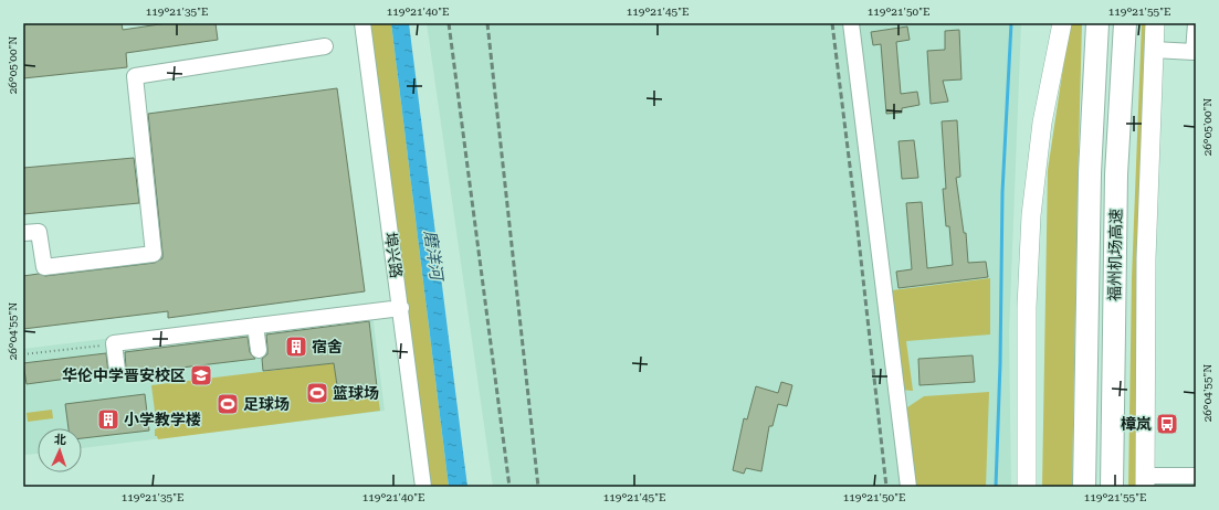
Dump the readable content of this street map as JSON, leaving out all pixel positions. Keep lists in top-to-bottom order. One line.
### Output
{"streets":{"highway":["福州机场高速"],"street":["埠兴路"]},"water":["磨洋河"],"places":{"building":["宿舍","小学教学楼"],"school or university":["华伦中学晋安校区"],"sports":["篮球场","足球场"],"bus stop":["樟岚"]},"north":"top","coordinates":["119°21'35\"E","119°21'40\"E","119°21'45\"E","119°21'50\"E","119°21'55\"E","26°05'00\"N","26°04'55\"N"]}
